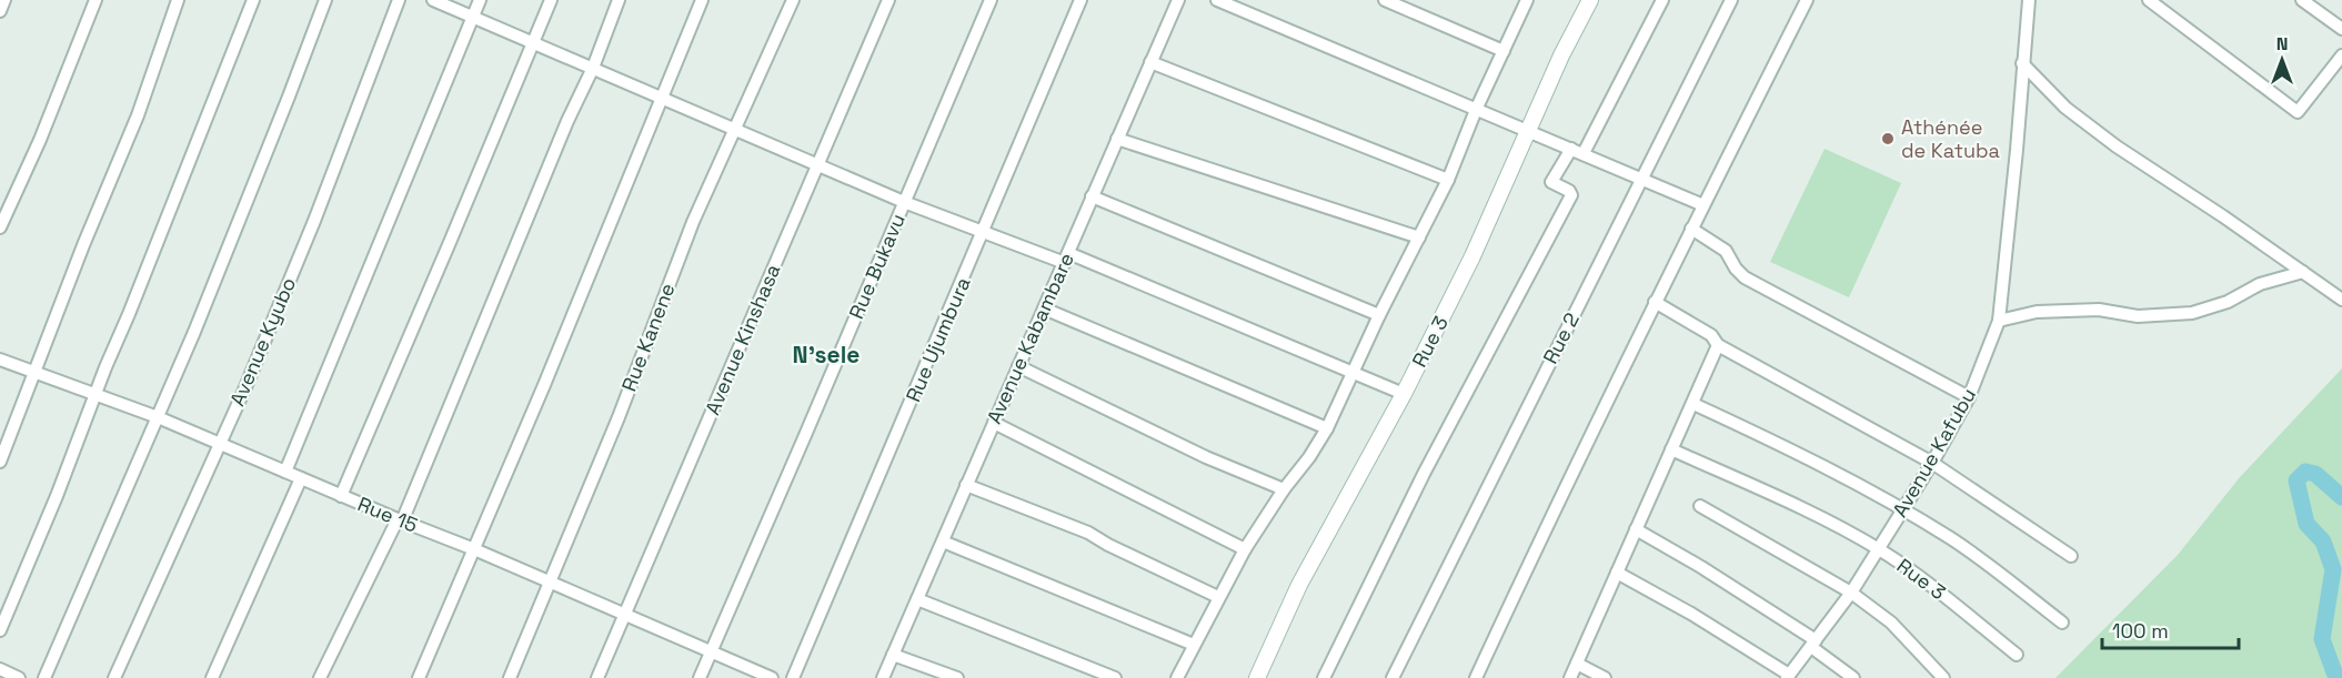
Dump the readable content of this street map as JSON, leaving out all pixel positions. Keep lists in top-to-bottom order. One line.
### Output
{"streets":{"street":["Rue Bukavu","Rue Kanene","Avenue Kabambare","Rue 2","Avenue Kinshasa","Rue Ujumbura","Avenue Kyubo","Rue 3","Avenue Kafubu","Rue 15"]},"crossings":[["Rue Bukavu","Rue 15"],["Rue Kanene","Rue 15"],["Avenue Kinshasa","Rue 15"],["Avenue Kyubo","Rue 15"],["Rue 3","Avenue Kafubu"]],"districts":["N'sele"],"places":["Athénée de Katuba"],"scale_bar":"100 m","north":"top"}
